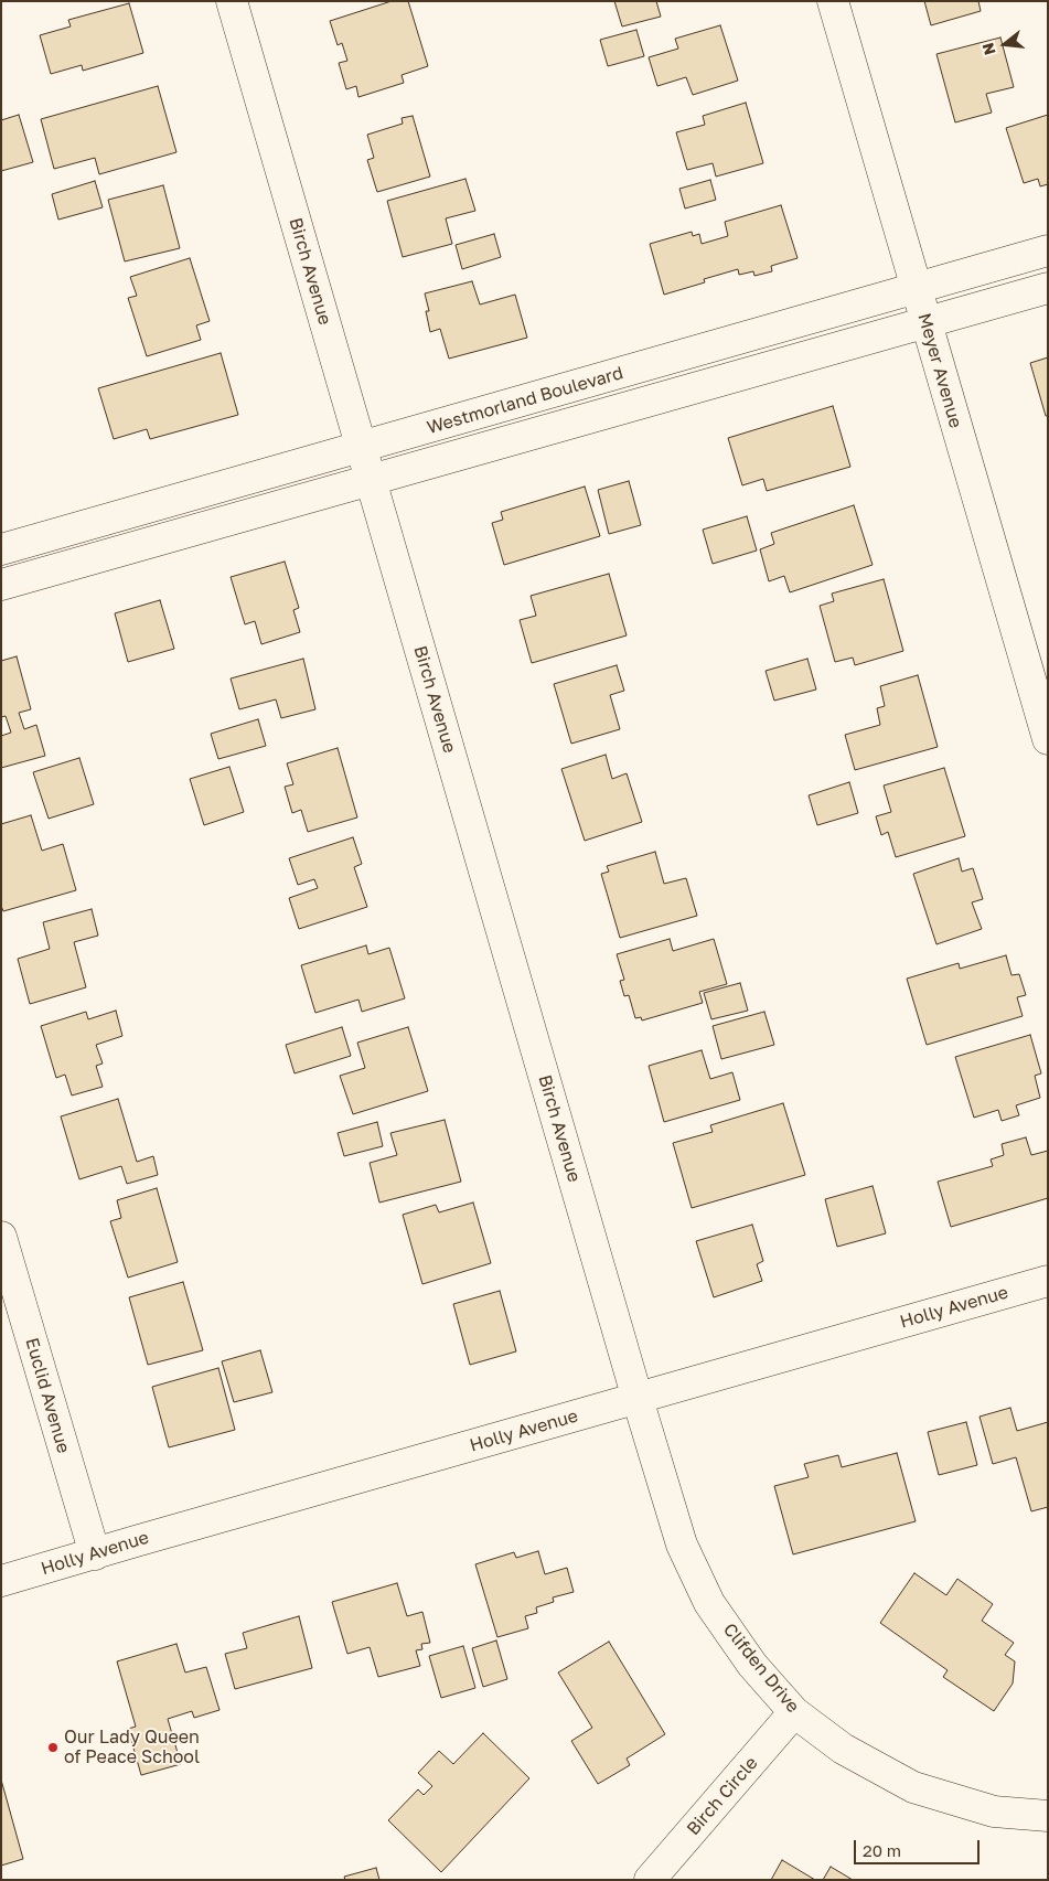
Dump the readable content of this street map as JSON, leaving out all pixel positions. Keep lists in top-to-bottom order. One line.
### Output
{"streets":{"street":["Birch Avenue","Meyer Avenue","Westmorland Boulevard","Holly Avenue","Euclid Avenue","Clifden Drive","Birch Circle"]},"crossings":[["Birch Avenue","Westmorland Boulevard"],["Birch Avenue","Holly Avenue"],["Birch Avenue","Clifden Drive"],["Meyer Avenue","Westmorland Boulevard"],["Holly Avenue","Euclid Avenue"],["Holly Avenue","Clifden Drive"],["Clifden Drive","Birch Circle"]],"places":["Our Lady Queen of Peace School"],"scale_bar":"20 m","north":"left"}
